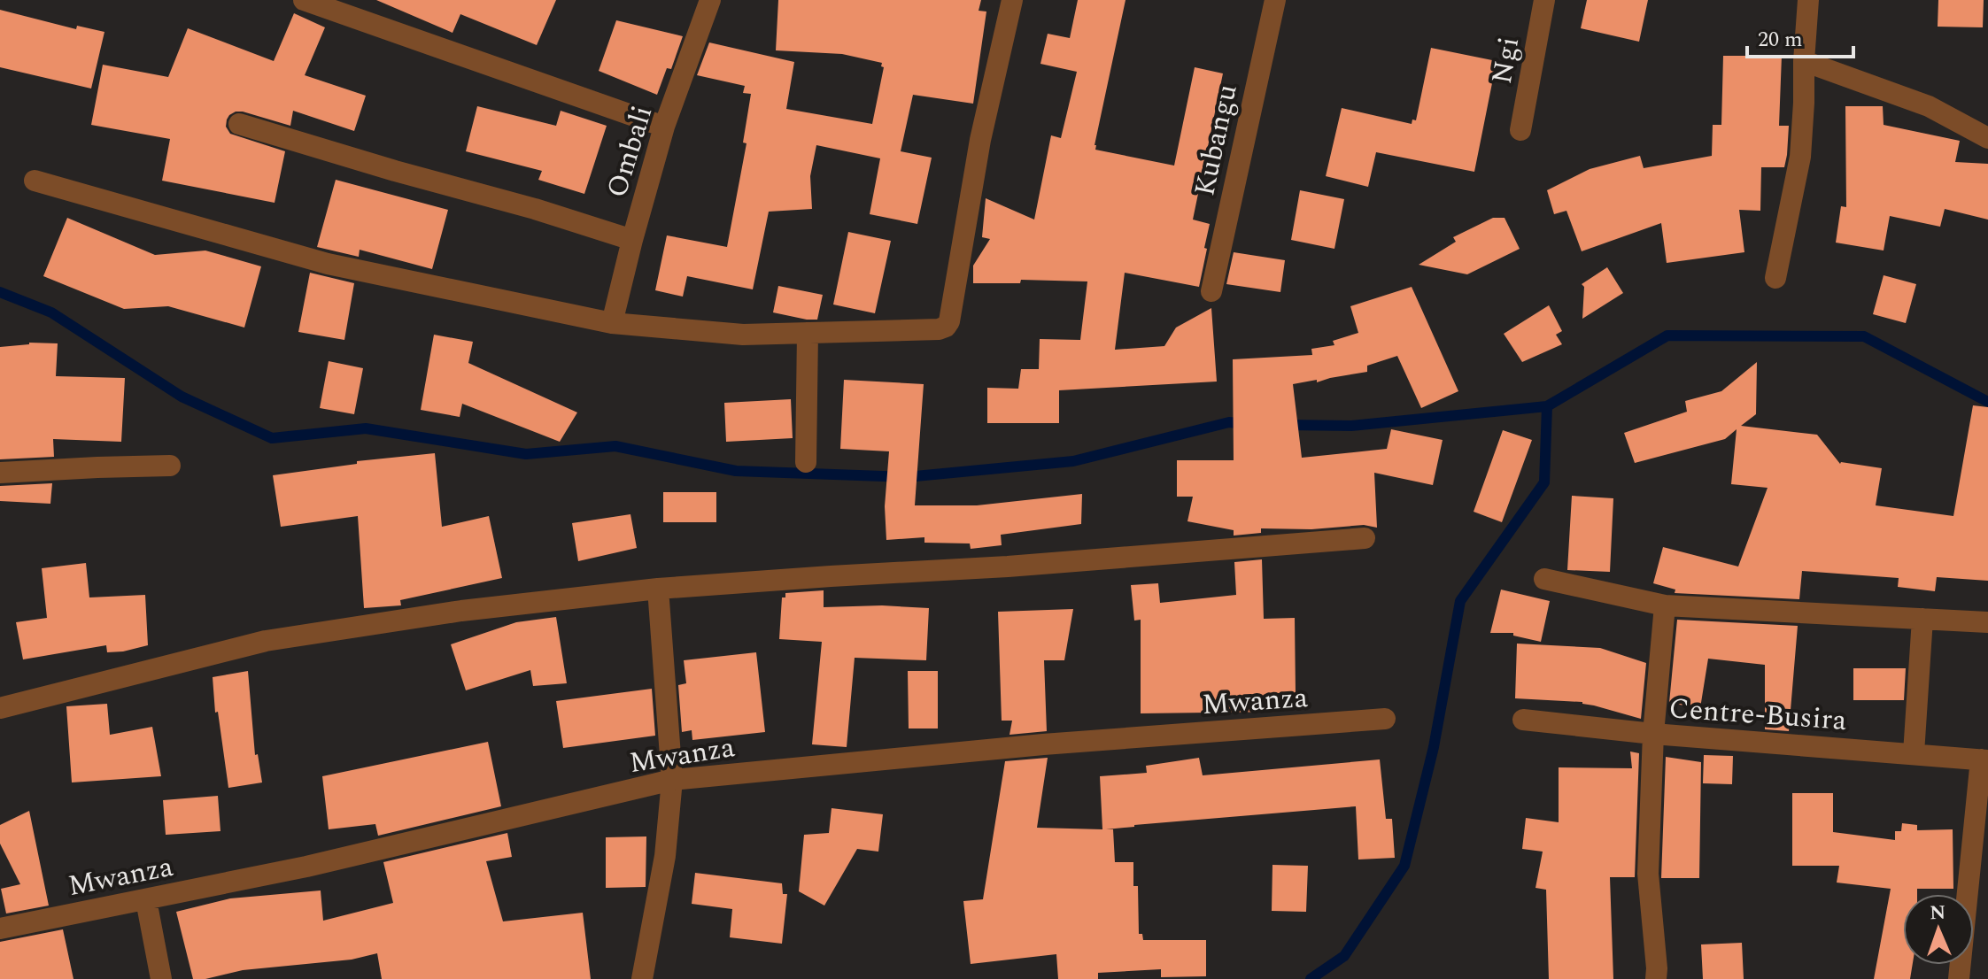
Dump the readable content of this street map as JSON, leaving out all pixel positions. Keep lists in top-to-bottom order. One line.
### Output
{"streets":{"street":["Ngi","Kubangu","Ombali","Mwanza","Centre-Busira"]},"scale_bar":"20 m","north":"top"}
